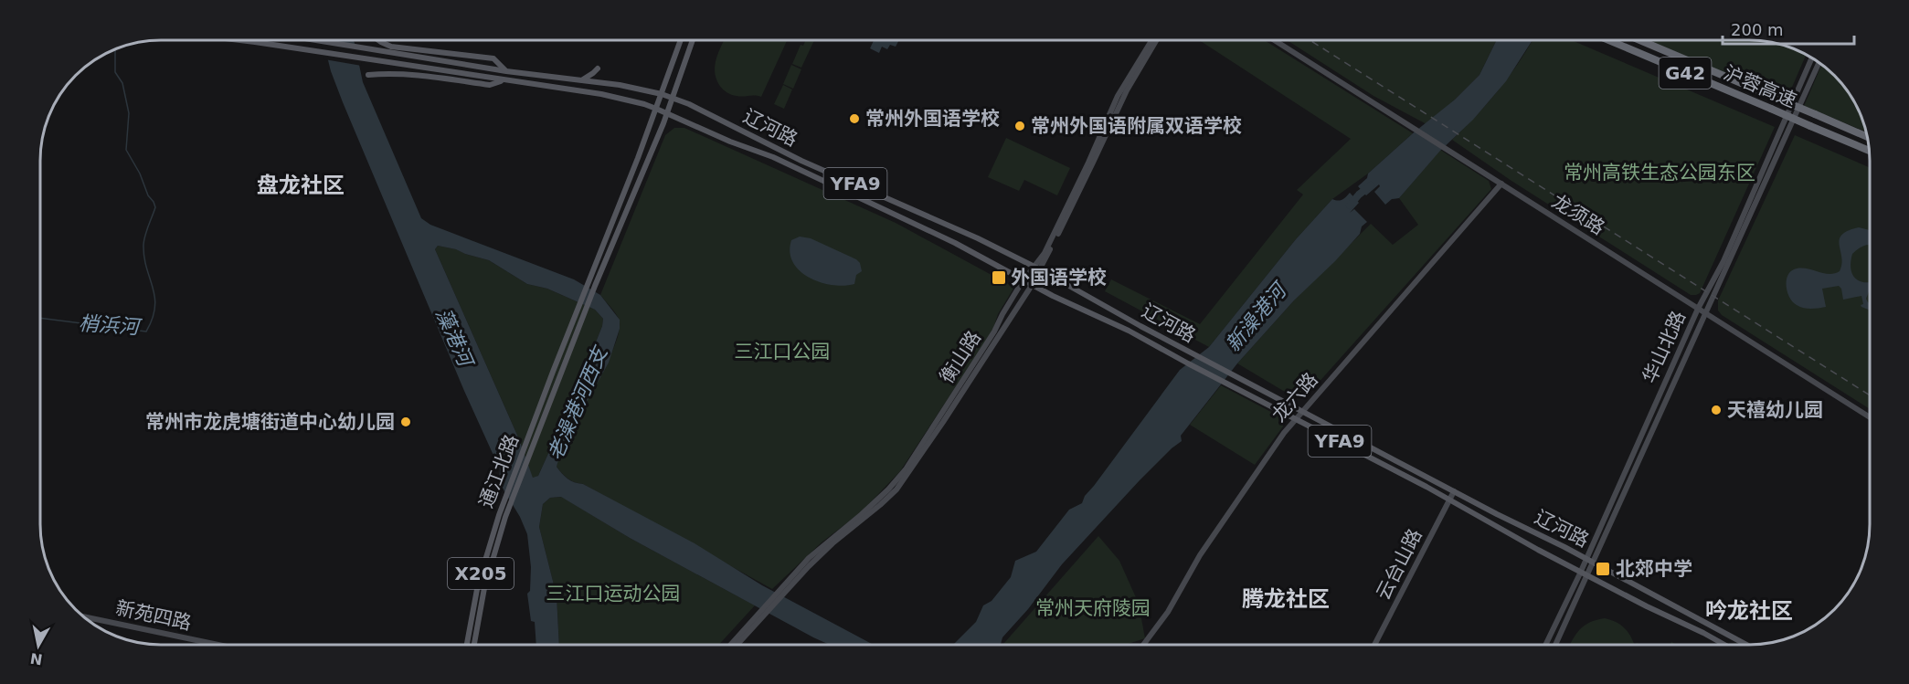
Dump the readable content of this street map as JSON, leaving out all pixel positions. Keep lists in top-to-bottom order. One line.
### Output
{"streets":{"highway":["G42","沪蓉高速"],"main road":["辽河路","YFA9","通江北路","X205"],"street":["龙须路","华山北路","衡山路","龙六路","云台山路","新苑四路"]},"crossings":[["辽河路","YFA9"],["辽河路","华山北路"],["辽河路","衡山路"],["辽河路","龙六路"],["辽河路","云台山路"],["龙须路","华山北路"],["龙须路","龙六路"]],"districts":["盘龙社区","腾龙社区","吟龙社区"],"water":["新澡港河","梢浜河","藻港河","老澡港河西支"],"parks":["常州高铁生态公园东区","三江口公园","三江口运动公园","常州天府陵园"],"places":{"other":["常州外国语学校","常州外国语附属双语学校","天禧幼儿园","常州市龙虎塘街道中心幼儿园"],"transit":["外国语学校","北郊中学"]},"scale_bar":"200 m","north":"bottom"}
